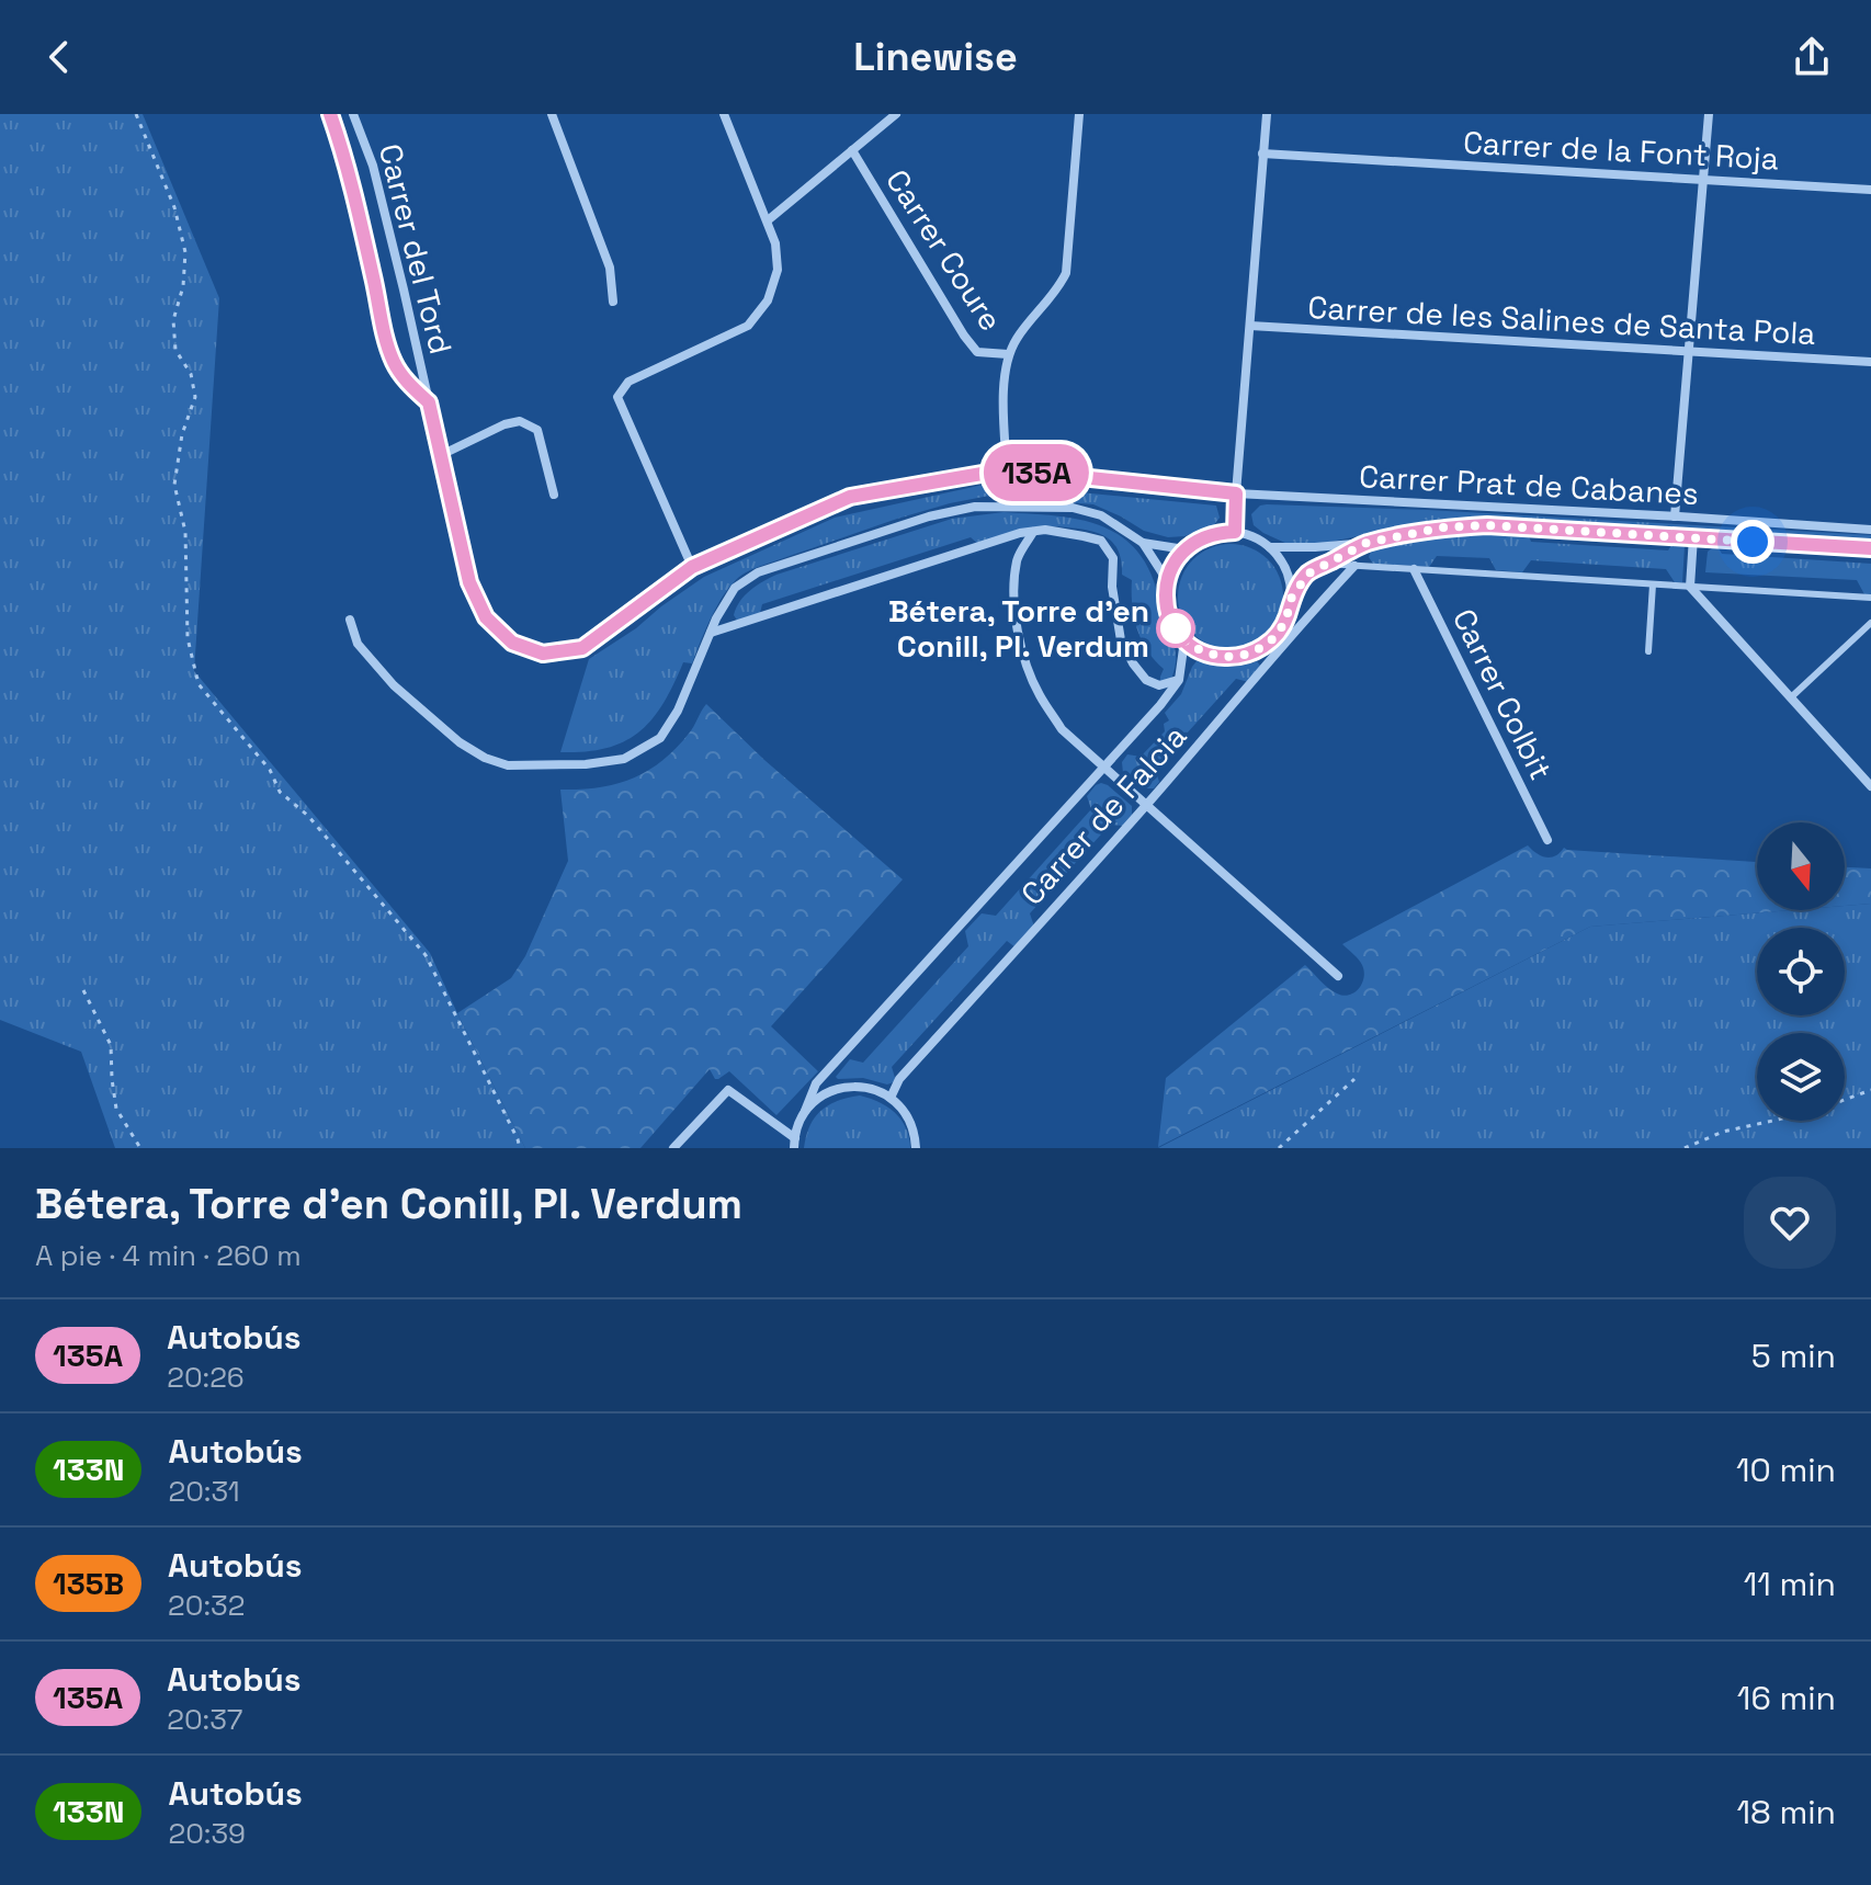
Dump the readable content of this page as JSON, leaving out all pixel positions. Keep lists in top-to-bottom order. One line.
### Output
{"streets":{"street":["Carrer de la Font Roja","Carrer del Tord","Carrer Coure","Carrer de les Salines de Santa Pola","Carrer Prat de Cabanes","Carrer Colbit","Carrer de Falcia"]},"crossings":[["Carrer del Tord","Carrer Prat de Cabanes"]],"places":["Bétera, Torre d'en Conill, Pl. Verdum"],"lines":["bus line 135A"],"north":"bottom","page":{"header":"Linewise","on_map":"135A","heading":["Bétera, Torre d'en Conill, Pl. Verdum","A pie · 4 min · 260 m"],"list":[{"mark":"135A","name":"Autobús","note":"20:26","value":"5 min"},{"mark":"133N","name":"Autobús","note":"20:31","value":"10 min"},{"mark":"135B","name":"Autobús","note":"20:32","value":"11 min"},{"mark":"135A","name":"Autobús","note":"20:37","value":"16 min"},{"mark":"133N","name":"Autobús","note":"20:39","value":"18 min"}]}}
